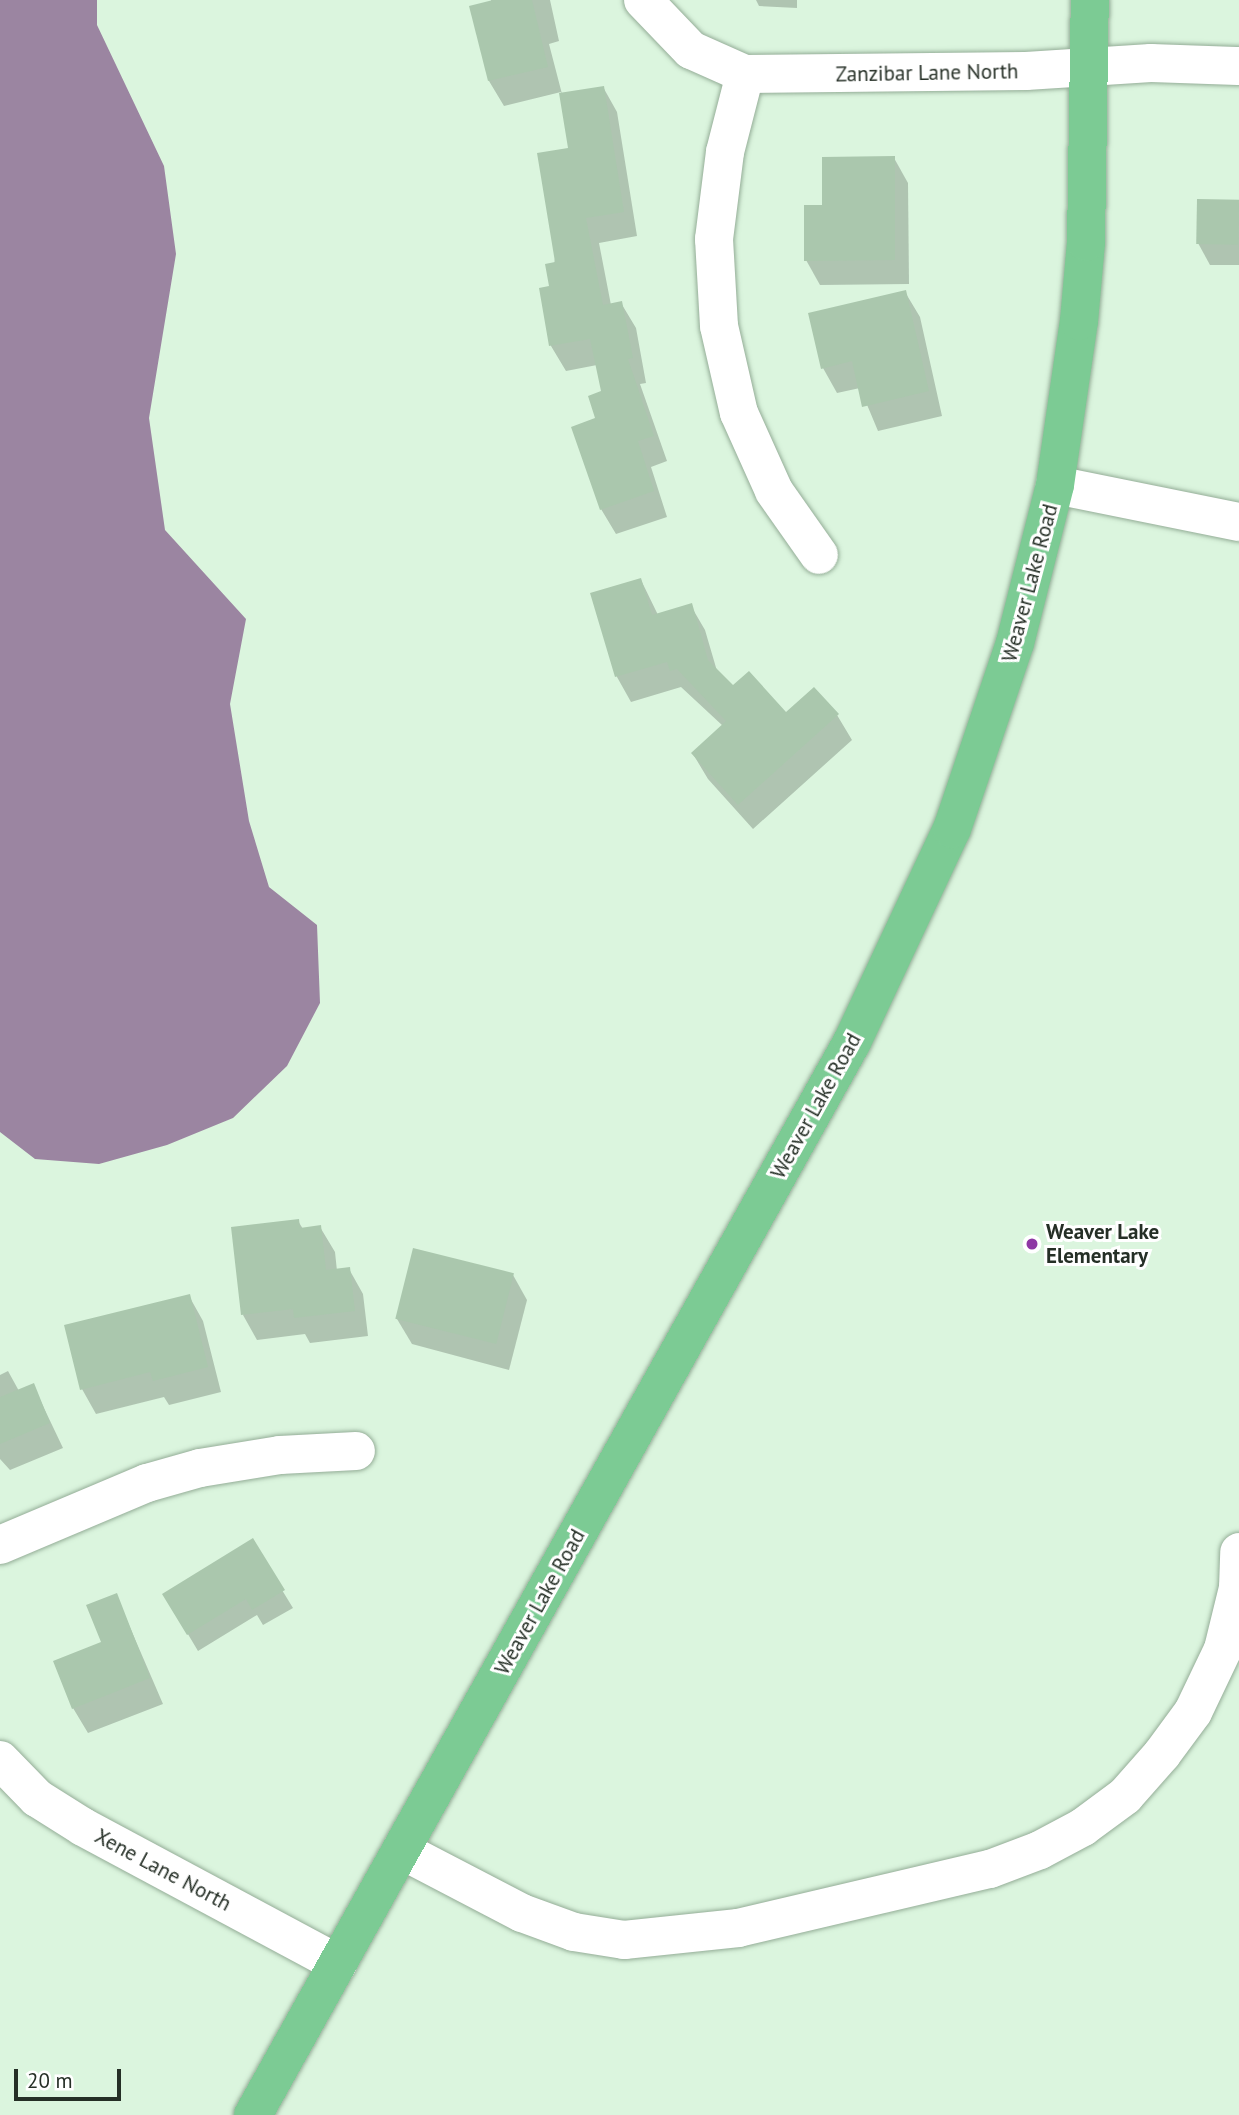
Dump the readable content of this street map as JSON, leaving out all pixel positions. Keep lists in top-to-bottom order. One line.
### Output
{"streets":{"main road":["Weaver Lake Road"],"street":["Zanzibar Lane North","Xene Lane North"]},"crossings":[["Zanzibar Lane North","Weaver Lake Road"],["Weaver Lake Road","Xene Lane North"]],"places":["Weaver Lake Elementary"],"scale_bar":"20 m"}
